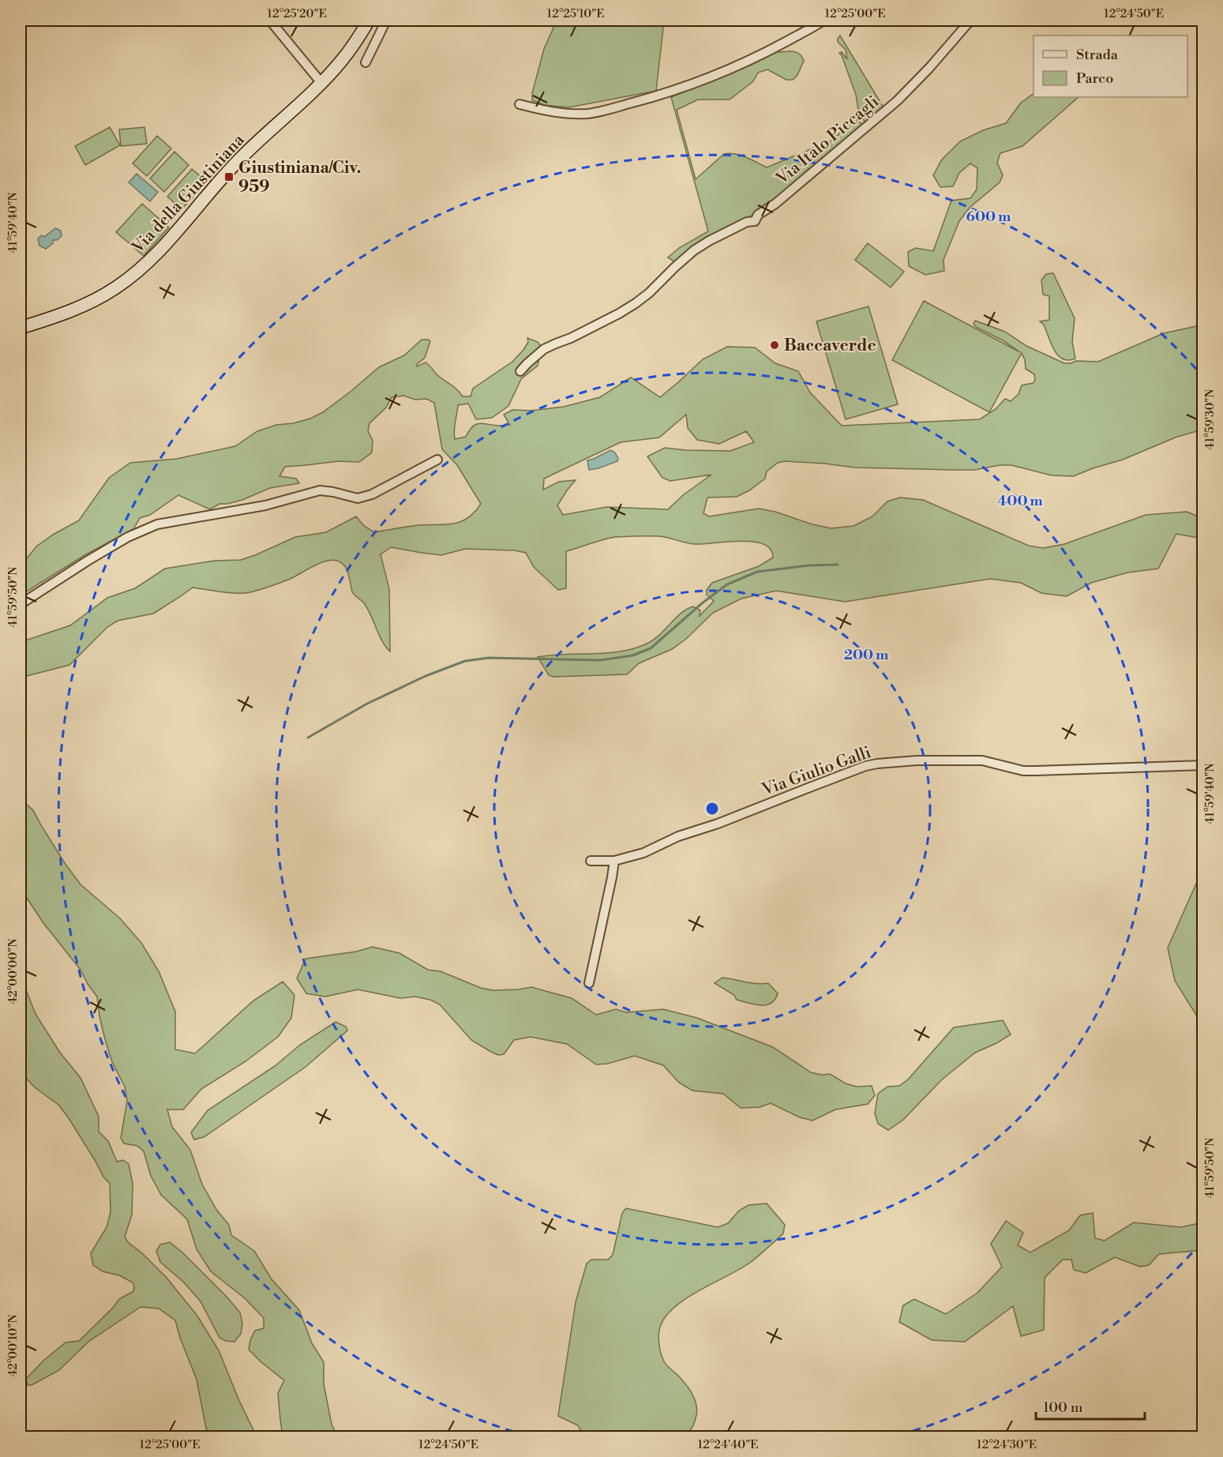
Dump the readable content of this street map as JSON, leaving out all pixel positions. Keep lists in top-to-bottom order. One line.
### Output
{"streets":{"street":["Via Italo Piccagli","Via della Giustiniana","Via Giulio Galli"]},"places":{"transit":["Giustiniana/Civ. 959"],"other":["Baccaverde"]},"legend":["Strada","Parco"],"scale_bar":"100 m","coordinates":["12°25'20\"E","12°25'10\"E","12°25'00\"E","12°24'50\"E","41°59'40\"N","41°59'30\"N","41°59'50\"N","42°00'00\"N","42°00'10\"N","12°24'40\"E","12°24'30\"E"],"rings":["600 m","400 m","200 m"]}
